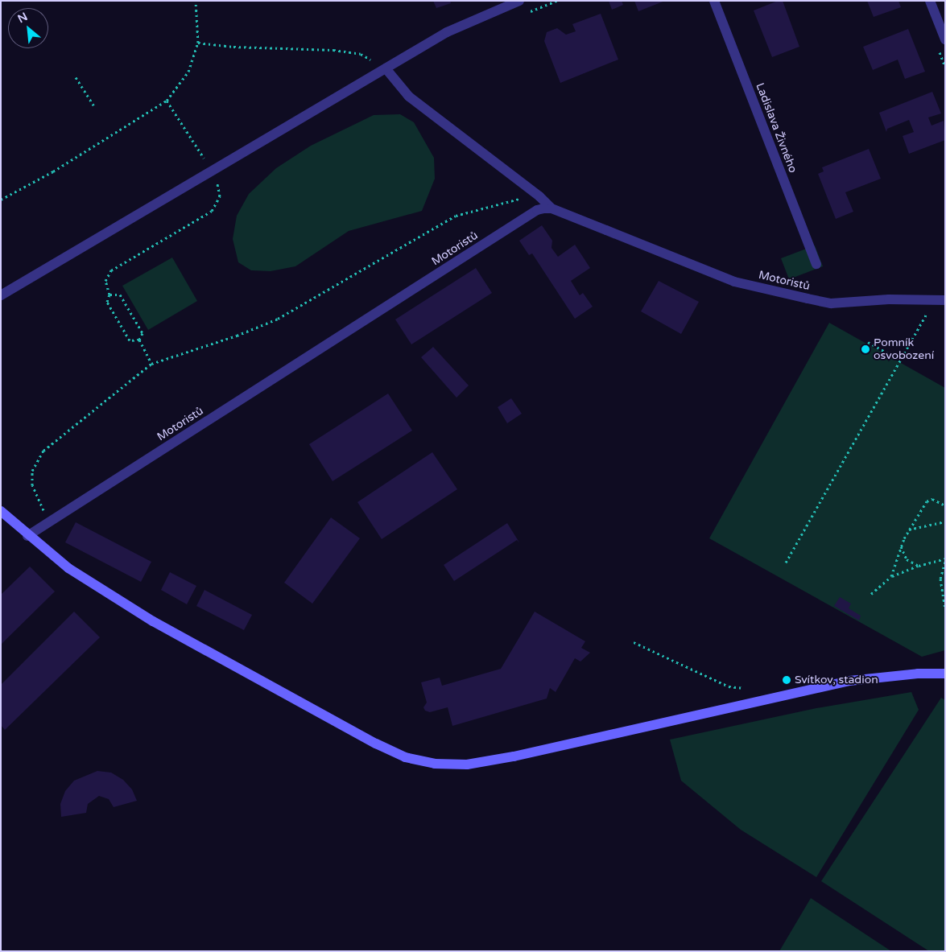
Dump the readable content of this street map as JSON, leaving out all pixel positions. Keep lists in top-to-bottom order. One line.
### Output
{"streets":{"street":["Ladislava Živného","Motoristů"]},"places":["Pomník osvobození","Svítkov, stadion"],"north":"top left"}
